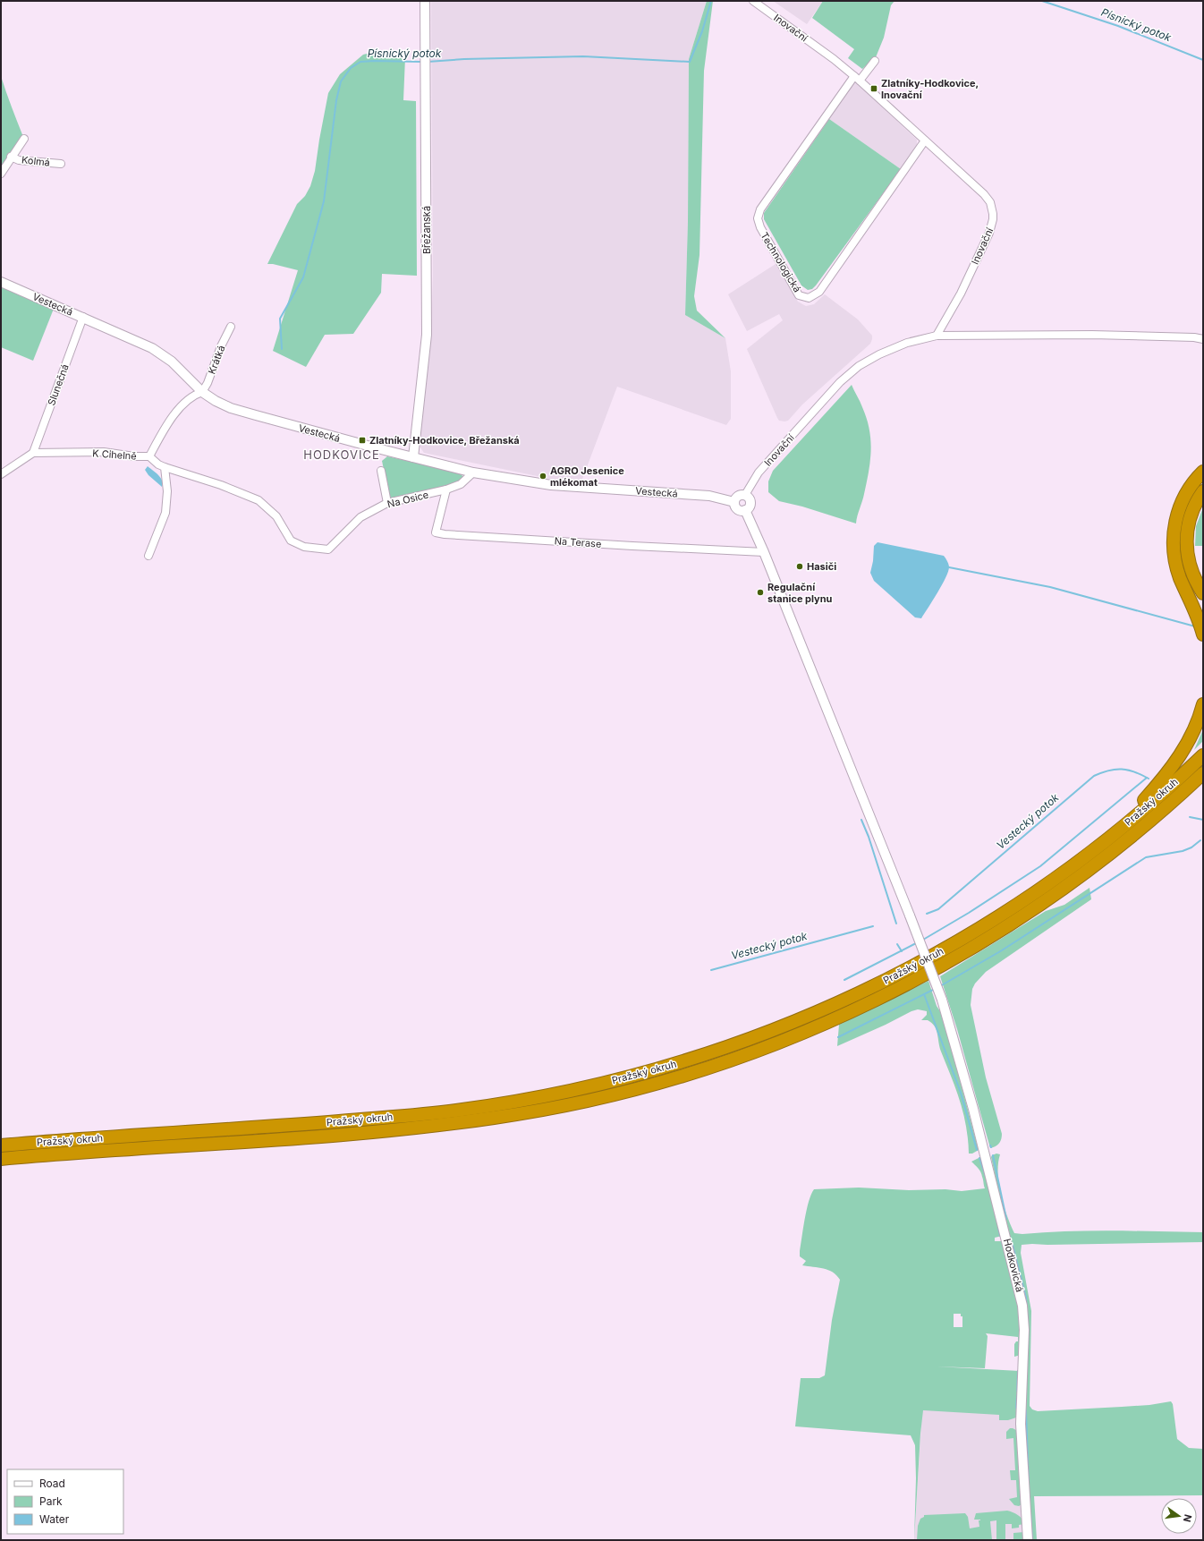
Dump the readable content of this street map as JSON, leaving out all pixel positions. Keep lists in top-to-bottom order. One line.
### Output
{"streets":{"highway":["Pražský okruh"],"street":["Inovační","Kolmá","Břežanská","Technologická","Vestecká","Krátká","Slunečná","K Cihelně","Na Osice","Na Terase","Hodkovická"]},"crossings":[["Inovační","Technologická"],["Inovační","Vestecká"],["Břežanská","Vestecká"],["Vestecká","Krátká"],["Vestecká","Slunečná"],["Vestecká","K Cihelně"],["Vestecká","Na Osice"],["Vestecká","Na Terase"],["Vestecká","Hodkovická"],["Krátká","K Cihelně"],["Slunečná","K Cihelně"],["K Cihelně","Na Osice"],["Na Osice","Na Terase"]],"districts":["HODKOVICE"],"water":["Písnický potok","Vestecký potok"],"places":{"transit":["Zlatníky-Hodkovice, Inovační","Zlatníky-Hodkovice, Břežanská"],"other":["AGRO Jesenice mlékomat","Hasiči","Regulační stanice plynu"]},"legend":["Road","Park","Water"],"north":"right"}
